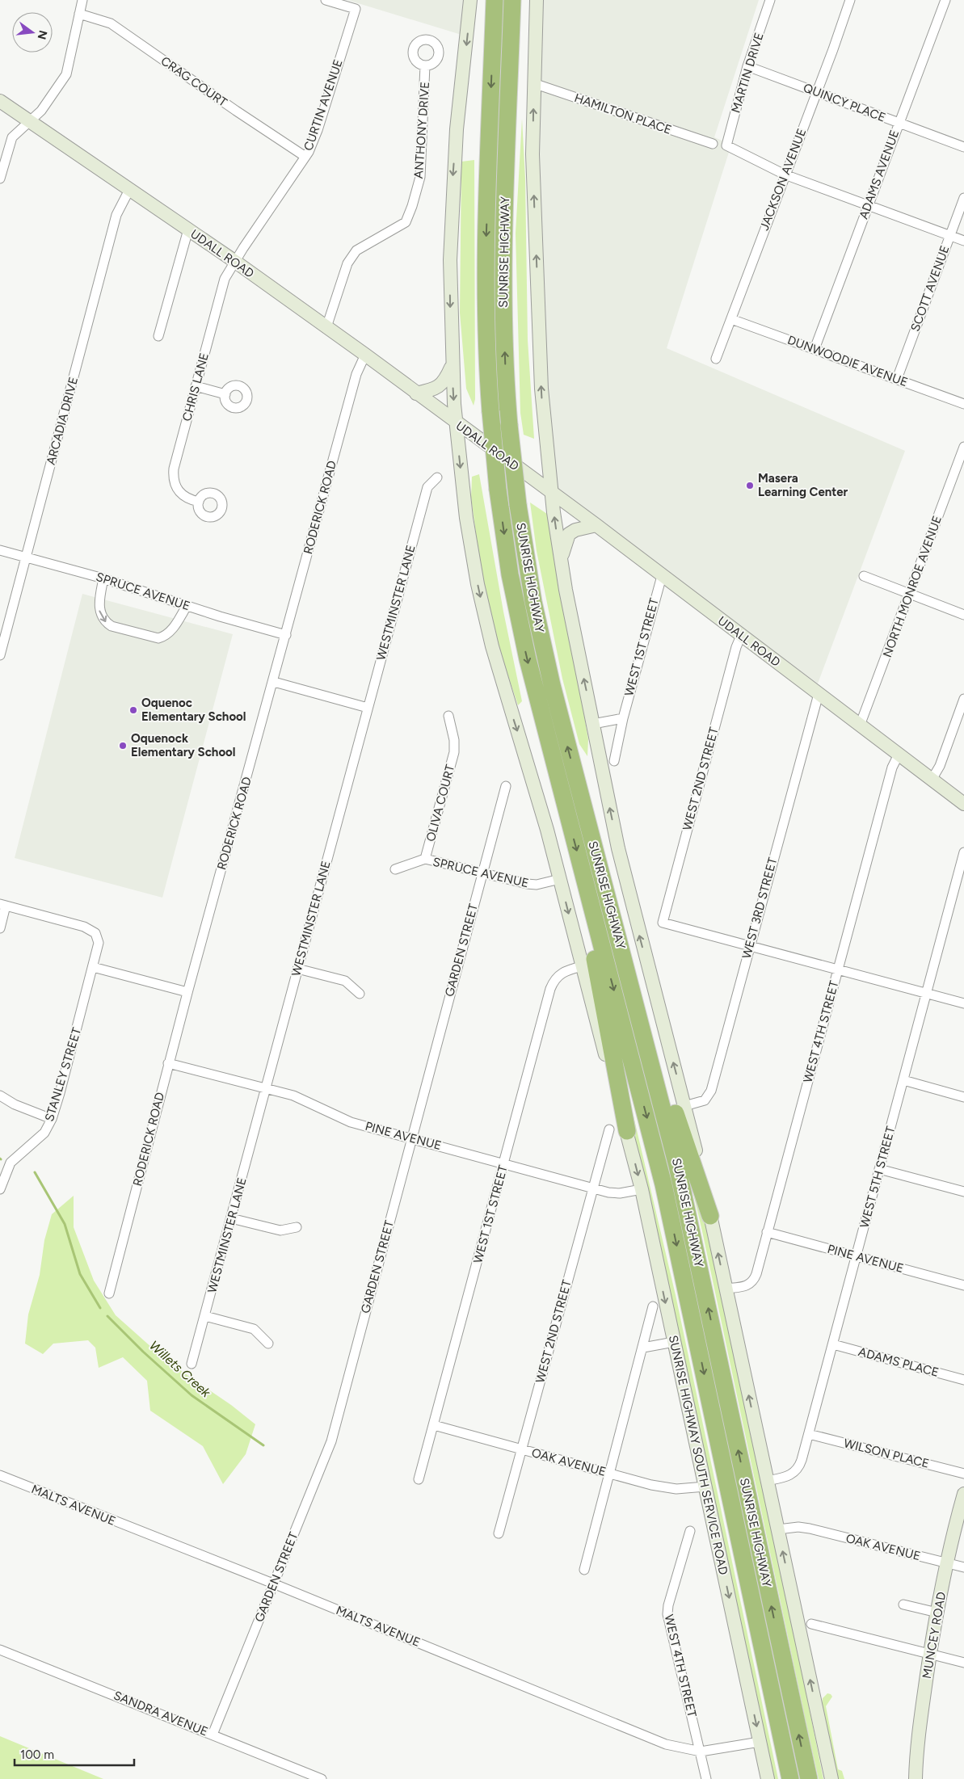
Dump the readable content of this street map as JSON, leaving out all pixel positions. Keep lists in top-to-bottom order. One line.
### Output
{"streets":{"highway":["SUNRISE HIGHWAY"],"main road":["UDALL ROAD","SUNRISE HIGHWAY SOUTH SERVICE ROAD","MUNCEY ROAD"],"street":["MARTIN DRIVE","CRAG COURT","QUINCY PLACE","CURTIN AVENUE","HAMILTON PLACE","ANTHONY DRIVE","ADAMS AVENUE","JACKSON AVENUE","SCOTT AVENUE","DUNWOODIE AVENUE","CHRIS LANE","ARCADIA DRIVE","RODERICK ROAD","NORTH MONROE AVENUE","SPRUCE AVENUE","WESTMINSTER LANE","WEST 1ST STREET","WEST 2ND STREET","OLIVA COURT","WEST 3RD STREET","GARDEN STREET","WEST 4TH STREET","STANLEY STREET","PINE AVENUE","WEST 5TH STREET","ADAMS PLACE","WILSON PLACE","OAK AVENUE","MALTS AVENUE","SANDRA AVENUE"]},"crossings":[["MARTIN DRIVE","QUINCY PLACE"],["MARTIN DRIVE","JACKSON AVENUE"],["CRAG COURT","CURTIN AVENUE"],["QUINCY PLACE","ADAMS AVENUE"],["QUINCY PLACE","JACKSON AVENUE"],["CURTIN AVENUE","UDALL ROAD"],["CURTIN AVENUE","CHRIS LANE"],["HAMILTON PLACE","SUNRISE HIGHWAY"],["ANTHONY DRIVE","UDALL ROAD"],["ADAMS AVENUE","DUNWOODIE AVENUE"],["JACKSON AVENUE","DUNWOODIE AVENUE"],["SUNRISE HIGHWAY","UDALL ROAD"],["SUNRISE HIGHWAY","WEST 3RD STREET"],["SUNRISE HIGHWAY","WEST 4TH STREET"],["SUNRISE HIGHWAY","WEST 5TH STREET"],["SUNRISE HIGHWAY","OAK AVENUE"],["UDALL ROAD","CHRIS LANE"],["UDALL ROAD","ARCADIA DRIVE"],["UDALL ROAD","RODERICK ROAD"],["UDALL ROAD","NORTH MONROE AVENUE"],["UDALL ROAD","WEST 1ST STREET"],["UDALL ROAD","WEST 2ND STREET"],["UDALL ROAD","WEST 3RD STREET"],["UDALL ROAD","WEST 4TH STREET"],["SCOTT AVENUE","DUNWOODIE AVENUE"],["ARCADIA DRIVE","SPRUCE AVENUE"],["RODERICK ROAD","SPRUCE AVENUE"],["RODERICK ROAD","PINE AVENUE"],["SPRUCE AVENUE","OLIVA COURT"],["SPRUCE AVENUE","GARDEN STREET"],["WESTMINSTER LANE","PINE AVENUE"],["WEST 1ST STREET","PINE AVENUE"],["WEST 1ST STREET","OAK AVENUE"],["WEST 2ND STREET","WEST 3RD STREET"],["WEST 2ND STREET","PINE AVENUE"],["WEST 2ND STREET","OAK AVENUE"],["GARDEN STREET","PINE AVENUE"],["GARDEN STREET","MALTS AVENUE"],["GARDEN STREET","SANDRA AVENUE"],["WEST 4TH STREET","PINE AVENUE"],["WEST 4TH STREET","MALTS AVENUE"],["PINE AVENUE","WEST 5TH STREET"],["PINE AVENUE","SUNRISE HIGHWAY SOUTH SERVICE ROAD"],["WEST 5TH STREET","ADAMS PLACE"],["WEST 5TH STREET","WILSON PLACE"],["SUNRISE HIGHWAY SOUTH SERVICE ROAD","OAK AVENUE"],["SUNRISE HIGHWAY SOUTH SERVICE ROAD","MALTS AVENUE"],["OAK AVENUE","MUNCEY ROAD"]],"one_way":["SUNRISE HIGHWAY SOUTH SERVICE ROAD"],"water":["Willets Creek"],"places":["Masera Learning Center","Oquenoc Elementary School","Oquenock Elementary School"],"scale_bar":"100 m","north":"right"}
